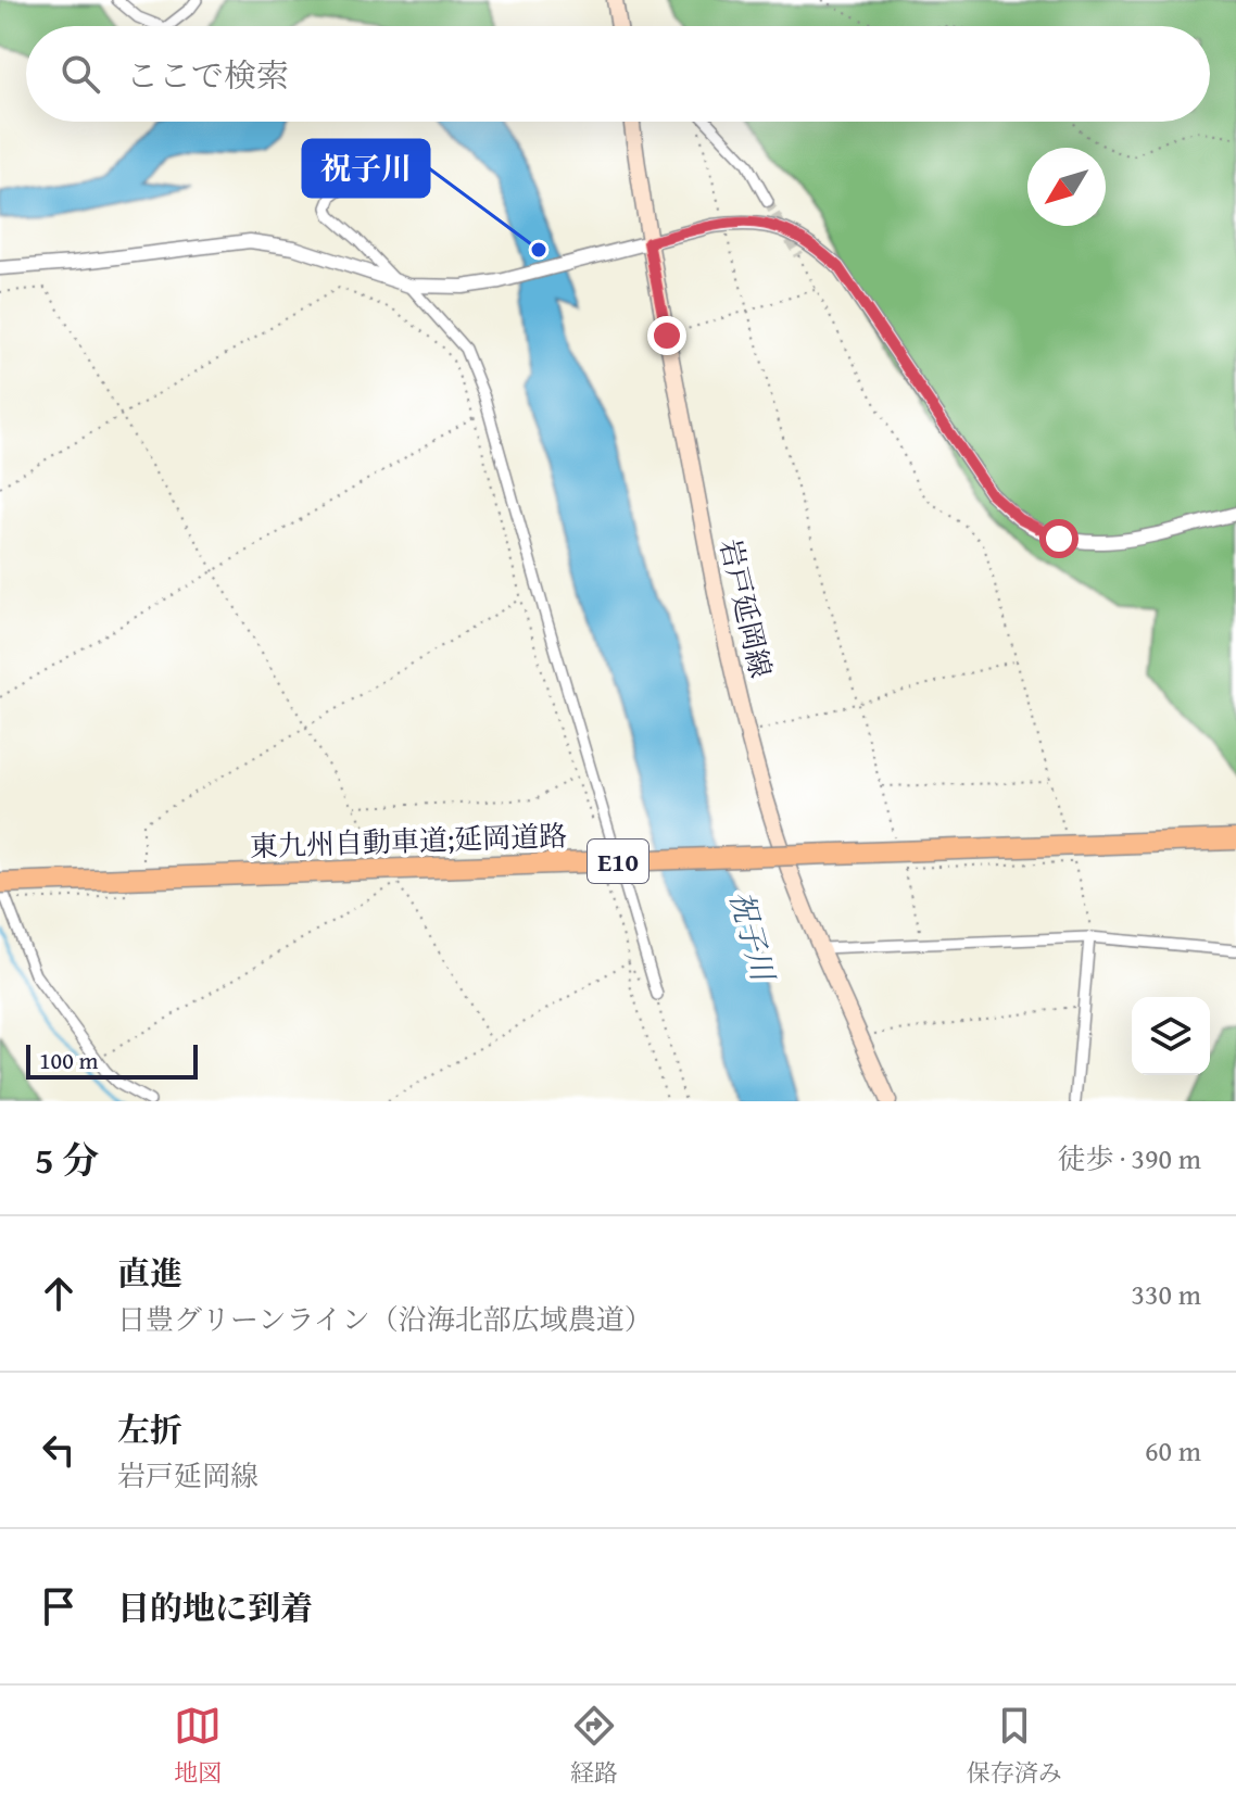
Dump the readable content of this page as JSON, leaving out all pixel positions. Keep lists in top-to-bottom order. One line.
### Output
{"streets":{"highway":["東九州自動車道;延岡道路","E10"],"main road":["岩戸延岡線"]},"water":["祝子川"],"places":["祝子川"],"scale_bar":"100 m","north":"bottom left","page":{"search":"ここで検索","scale":"100 m","heading":["5 分","徒歩 · 390 m"],"list":[["直進","日豊グリーンライン（沿海北部広域農道）","330 m"],["左折","岩戸延岡線","60 m"],"目的地に到着"],"nav":["地図","経路","保存済み"]}}
